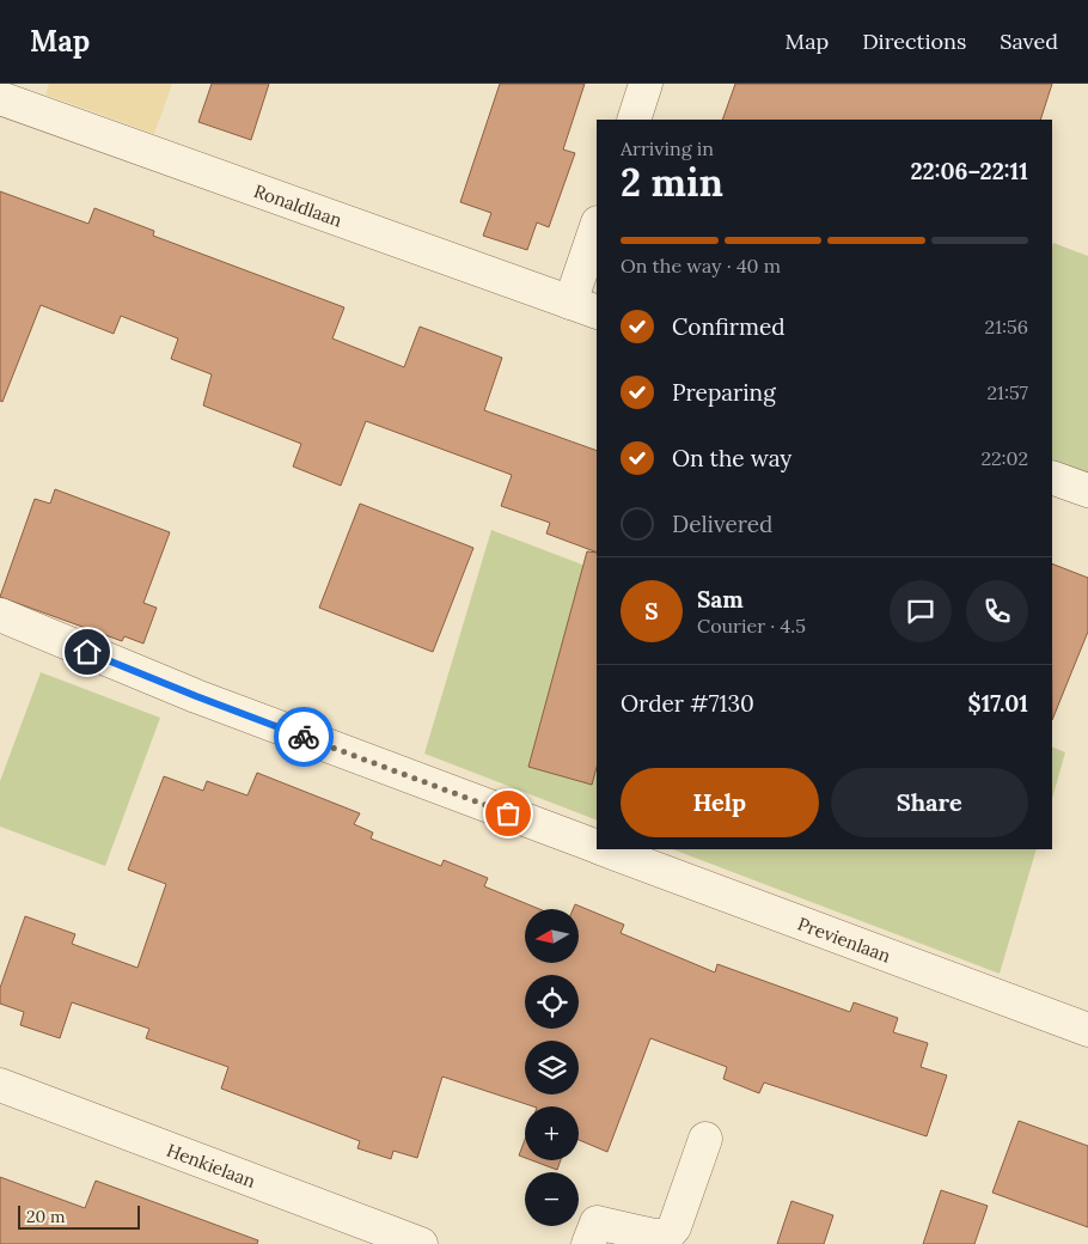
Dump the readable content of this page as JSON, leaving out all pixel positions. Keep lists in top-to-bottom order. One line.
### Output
{"streets":{"street":["Ronaldlaan","Previenlaan","Henkielaan"]},"scale_bar":"20 m","north":"left","page":{"header":"Map","nav":["Map","Directions","Saved"],"heading":["2 min","Arriving in","22:06–22:11"],"panel":["Sam","Courier · 4.5","Order #7130","$17.01"],"bar":"On the way · 40 m","list":[["Confirmed","21:56"],["Preparing","21:57"],["On the way","22:02"],"Delivered"],"round":"S","buttons":["Help","Share"],"map_buttons":["+","−"],"scale":"20 m"}}
